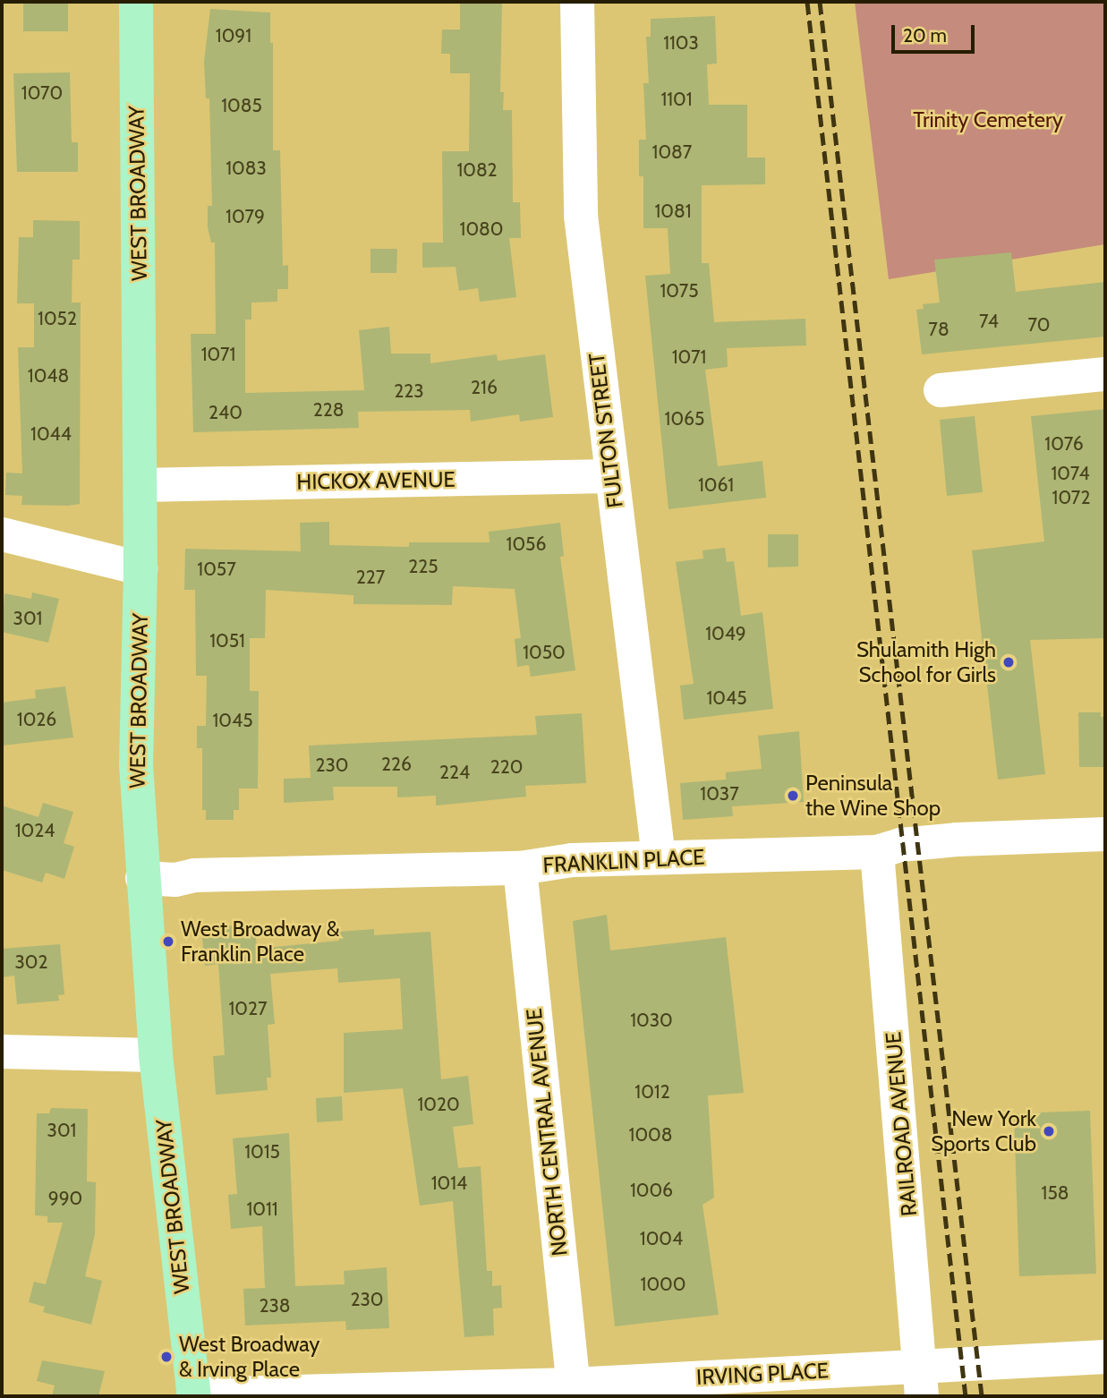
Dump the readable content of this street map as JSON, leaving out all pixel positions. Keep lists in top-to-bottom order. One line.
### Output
{"streets":{"main road":["WEST BROADWAY"],"street":["FULTON STREET","HICKOX AVENUE","FRANKLIN PLACE","RAILROAD AVENUE","NORTH CENTRAL AVENUE","IRVING PLACE"]},"crossings":[["WEST BROADWAY","HICKOX AVENUE"],["WEST BROADWAY","FRANKLIN PLACE"],["WEST BROADWAY","IRVING PLACE"],["FULTON STREET","HICKOX AVENUE"],["FULTON STREET","FRANKLIN PLACE"],["FRANKLIN PLACE","RAILROAD AVENUE"],["FRANKLIN PLACE","NORTH CENTRAL AVENUE"],["RAILROAD AVENUE","IRVING PLACE"],["NORTH CENTRAL AVENUE","IRVING PLACE"]],"parks":["Trinity Cemetery"],"places":["Shulamith High School for Girls","Peninsula the Wine Shop","West Broadway & Franklin Place","New York Sports Club","West Broadway & Irving Place"],"house_numbers":["1091","1103","1070","1101","1085","1087","1083","1082","1081","1079","1080","1075","1052","74","70","78","1071","1071","1048","216","223","228","240","1065","1044","1076","1074","1061","1072","1056","225","1057","227","301","1049","1051","1050","1045","1026","1045","226","230","220","224","1037","1024","302","1027","1030","1012","1020","301","1008","1015","1014","1006","158","990","1011","1004","1000","230","238"],"scale_bar":"20 m"}
